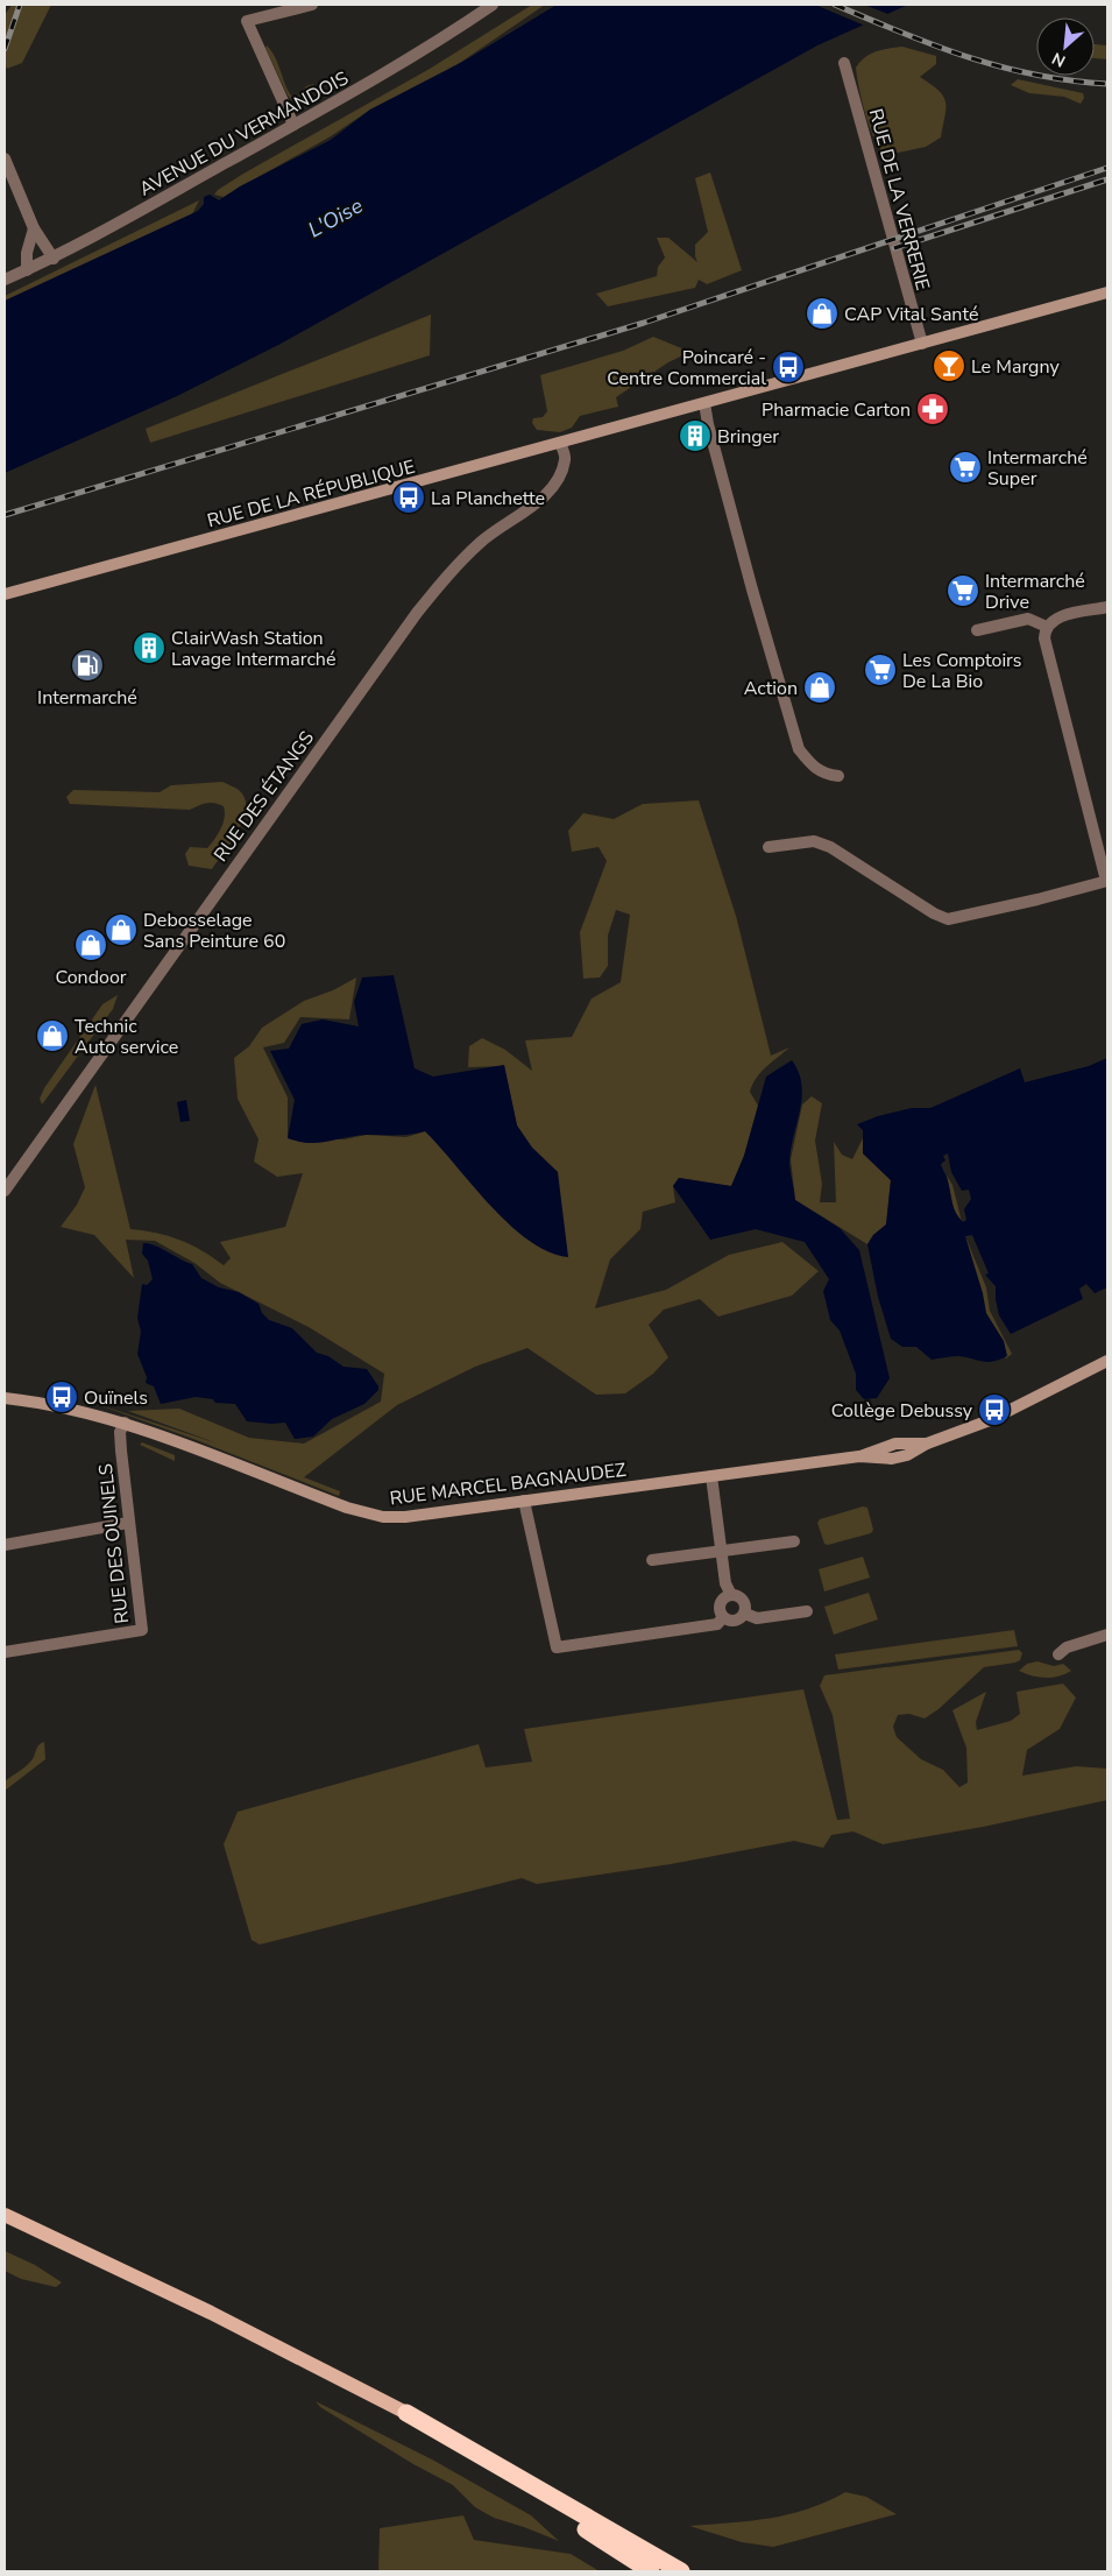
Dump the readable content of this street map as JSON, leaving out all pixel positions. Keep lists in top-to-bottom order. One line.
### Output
{"streets":{"street":["AVENUE DU VERMANDOIS","RUE DE LA VERRERIE","RUE DE LA RÉPUBLIQUE","RUE DES ÉTANGS","RUE MARCEL BAGNAUDEZ","RUE DES OUINELS"]},"crossings":[["RUE DE LA VERRERIE","RUE DE LA RÉPUBLIQUE"],["RUE DE LA RÉPUBLIQUE","RUE DES ÉTANGS"],["RUE MARCEL BAGNAUDEZ","RUE DES OUINELS"]],"water":["L'Oise"],"places":{"shop":["CAP Vital Santé","Action","Debosselage Sans Peinture 60","Condoor","Technic Auto service"],"bar":["Le Margny"],"bus stop":["Poincaré - Centre Commercial","La Planchette","Ouïnels","Collège Debussy"],"pharmacy":["Pharmacie Carton"],"building":["Bringer","ClairWash Station Lavage Intermarché"],"supermarket":["Intermarché Super","Intermarché Drive","Les Comptoirs De La Bio"],"fuel station":["Intermarché"]},"north":"bottom left"}
